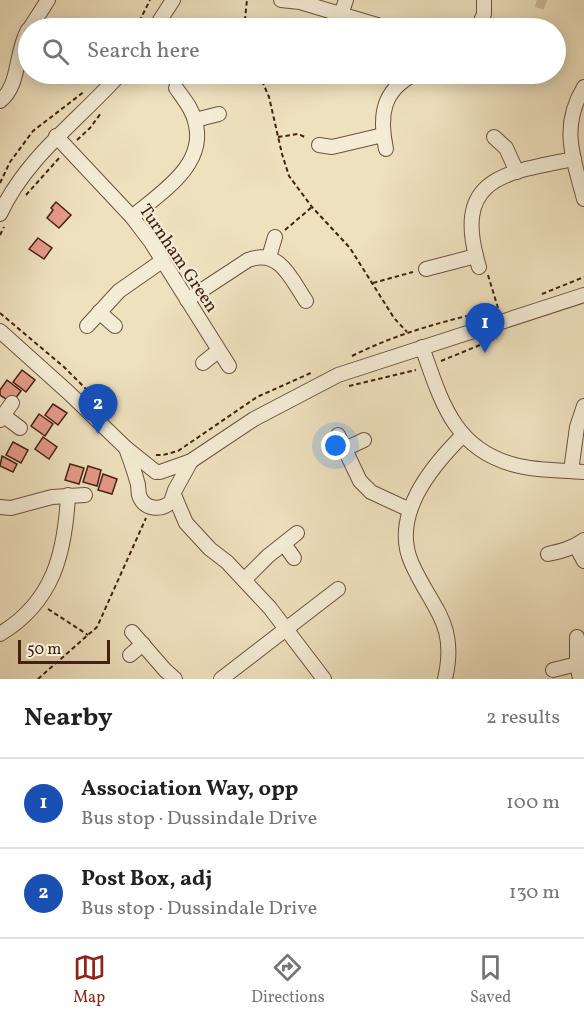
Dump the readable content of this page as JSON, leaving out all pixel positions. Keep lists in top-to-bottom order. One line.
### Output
{"streets":{"street":["Turnham Green"]},"scale_bar":"50 m","page":{"search":"Search here","pins":["1","2"],"scale":"50 m","heading":["Nearby","2 results"],"list":[{"mark":"1","name":"Association Way, opp","note":"Bus stop · Dussindale Drive","value":"100 m"},{"mark":"2","name":"Post Box, adj","note":"Bus stop · Dussindale Drive","value":"130 m"}],"nav":["Map","Directions","Saved"]}}
